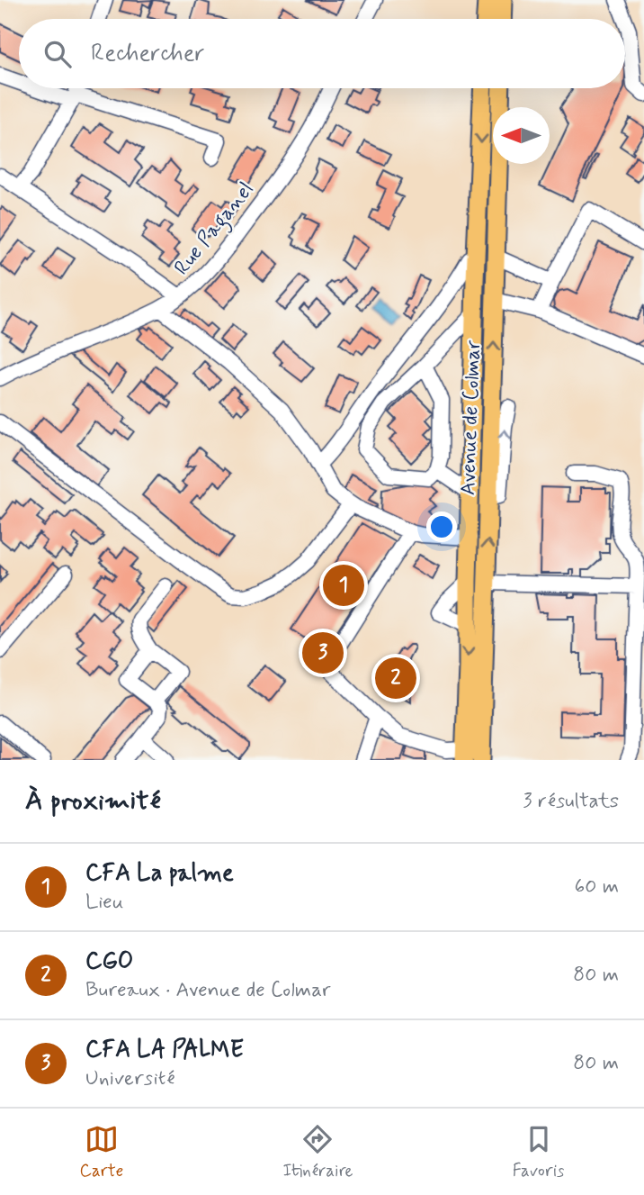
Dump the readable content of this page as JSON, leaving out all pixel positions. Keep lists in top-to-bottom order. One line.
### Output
{"streets":{"main road":["Avenue de Colmar"],"street":["Rue Paganel"]},"north":"left","page":{"search":"Rechercher","pins":["1","3","2"],"heading":["À proximité","3 résultats"],"list":[{"mark":"1","name":"CFA La palme","note":"Lieu","value":"60 m"},{"mark":"2","name":"CGO","note":"Bureaux · Avenue de Colmar","value":"80 m"},{"mark":"3","name":"CFA LA PALME","note":"Université","value":"80 m"}],"nav":["Carte","Itinéraire","Favoris"]}}
